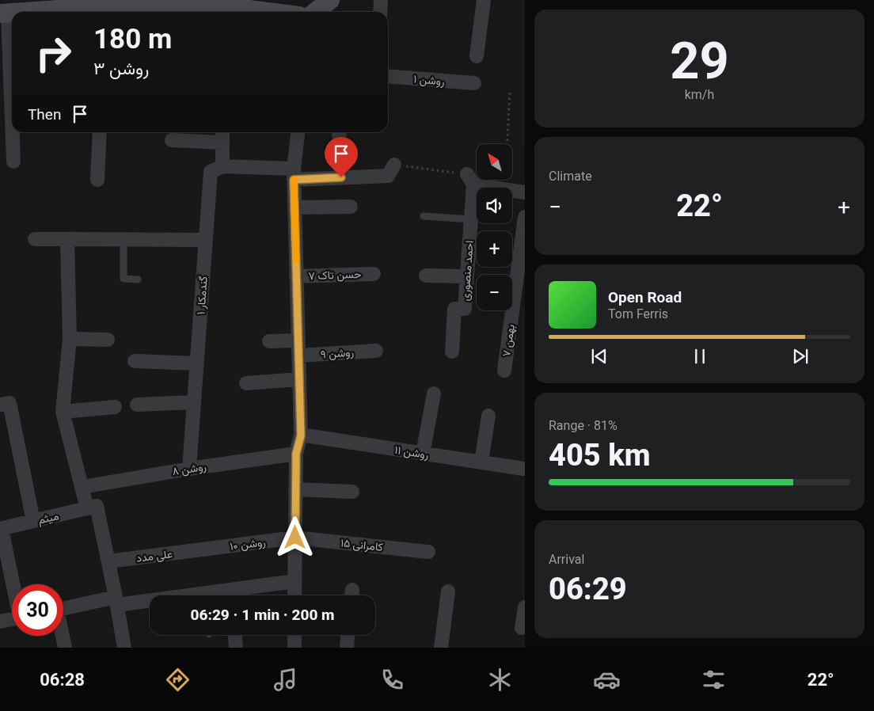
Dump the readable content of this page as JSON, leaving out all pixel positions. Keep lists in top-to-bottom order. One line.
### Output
{"streets":{"street":["روشن ۱","احمد منصوری","حسن تاک ۷","گندمکار ۱","بهمن ۷","روشن ۹","روشن ۱۱","روشن ۸","میثم","روشن ۱۰","کامرانی ۱۵","علی مدد"]},"crossings":[["گندمکار ۱","روشن ۸"],["روشن ۱۰","کامرانی ۱۵"],["روشن ۱۰","علی مدد"]],"north":"top left","page":{"tile":[["29","km/h"],"Climate",["Range · 81%","405 km"],["Arrival","06:29"]],"turn":["180 m","روشن ۳"],"then":"Then","map_buttons":["+","−"],"heat":["−","22°","+"],"song":["Open Road","Tom Ferris"],"limit":"30","trip":"06:29 · 1 min · 200 m","tabs":["06:28","22°"]}}
